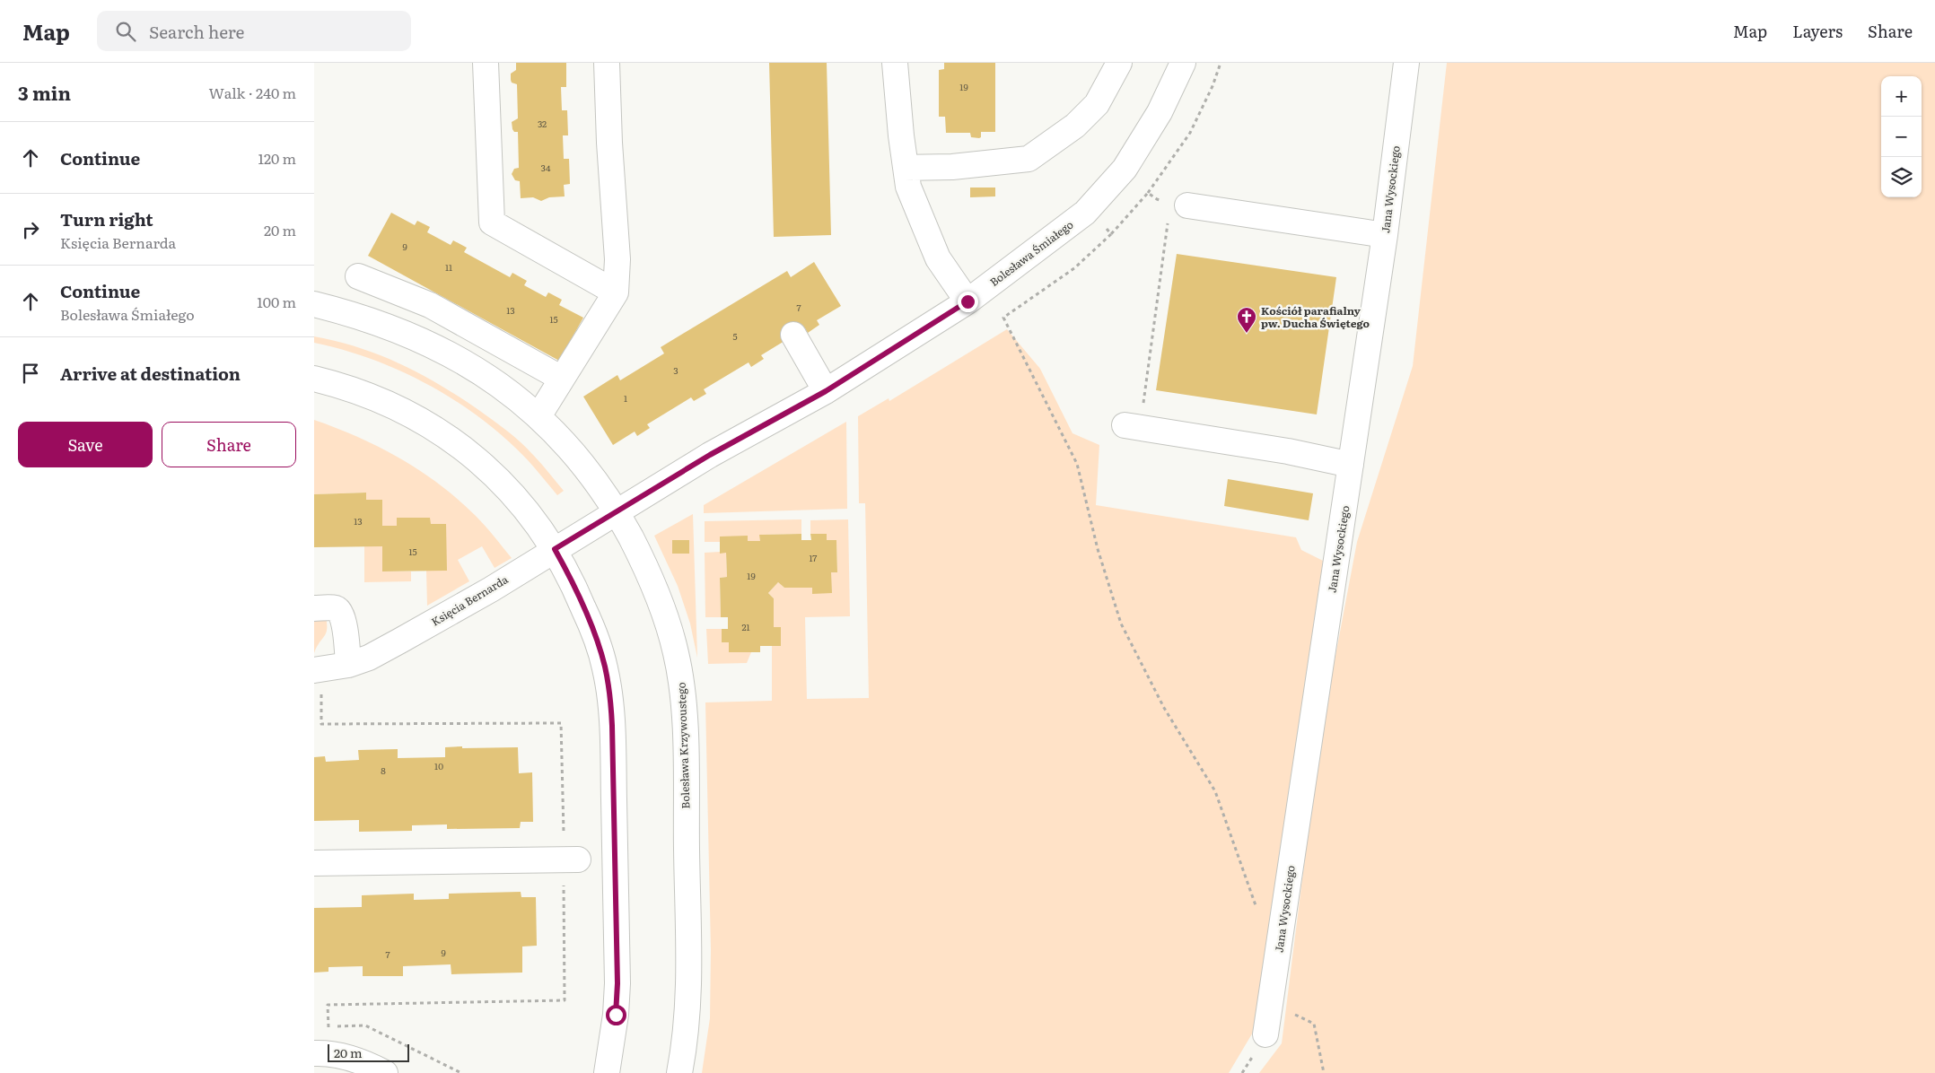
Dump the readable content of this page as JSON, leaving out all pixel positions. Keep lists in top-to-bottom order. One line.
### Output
{"streets":{"street":["Jana Wysockiego","Bolesława Śmiałego","Księcia Bernarda","Bolesława Krzywoustego"]},"crossings":[["Bolesława Śmiałego","Księcia Bernarda"],["Bolesława Śmiałego","Bolesława Krzywoustego"],["Księcia Bernarda","Bolesława Krzywoustego"]],"places":{"church":["Kościół parafialny pw. Ducha Świętego"]},"house_numbers":["19","32","34","9","11","7","13","15","5","3","1","13","15","17","19","21","10","8","9","7"],"scale_bar":"20 m","page":{"header":"Map","search":"Search here","nav":["Map","Layers","Share"],"heading":["3 min","Walk · 240 m"],"map_buttons":["+","−"],"list":[["Continue","120 m"],["Turn right","Księcia Bernarda","20 m"],["Continue","Bolesława Śmiałego","100 m"],"Arrive at destination"],"buttons":["Save","Share"],"scale":"20 m"}}
